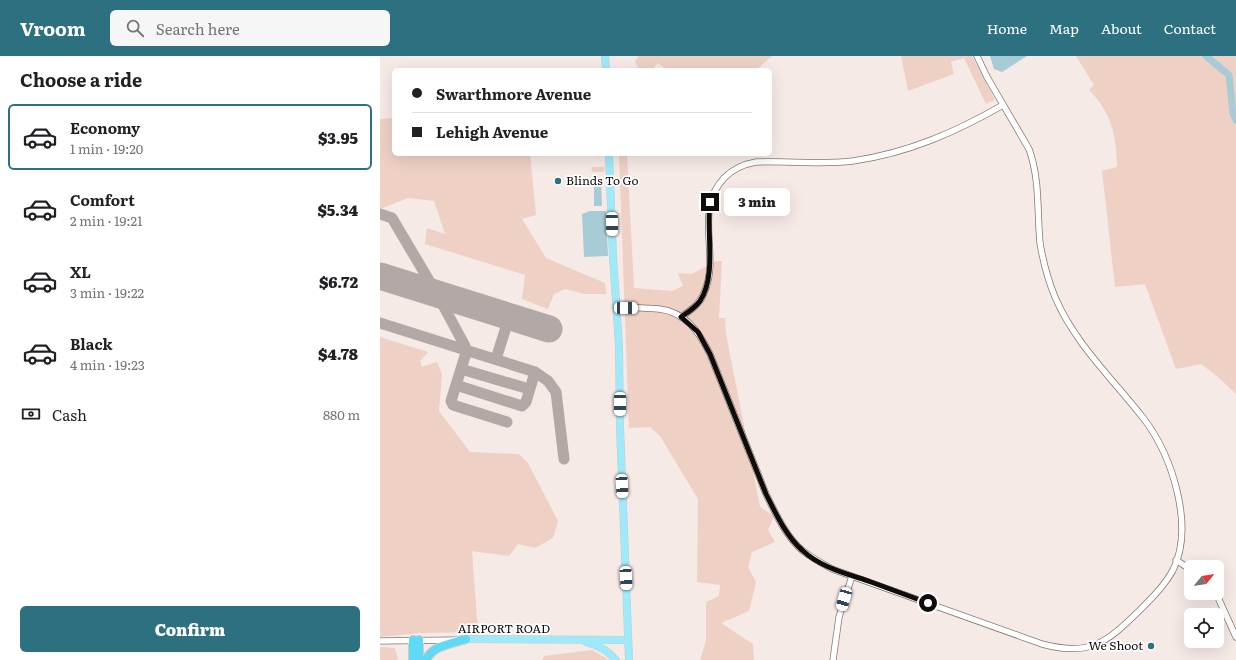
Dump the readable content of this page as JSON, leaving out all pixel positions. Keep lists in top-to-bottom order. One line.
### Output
{"streets":{"main road":["AIRPORT ROAD"]},"places":["Blinds To Go","We Shoot"],"north":"top right","page":{"header":"Vroom","search":"Search here","nav":["Home","Map","About","Contact"],"heading":"Choose a ride","banner":["Swarthmore Avenue","Lehigh Avenue"],"list":[{"name":"Economy","note":"1 min · 19:20","value":"$3.95"},{"name":"Comfort","note":"2 min · 19:21","value":"$5.34"},{"name":"XL","note":"3 min · 19:22","value":"$6.72"},{"name":"Black","note":"4 min · 19:23","value":"$4.78"}],"bubble":"3 min","pay":["Cash","880 m"],"buttons":"Confirm"}}
